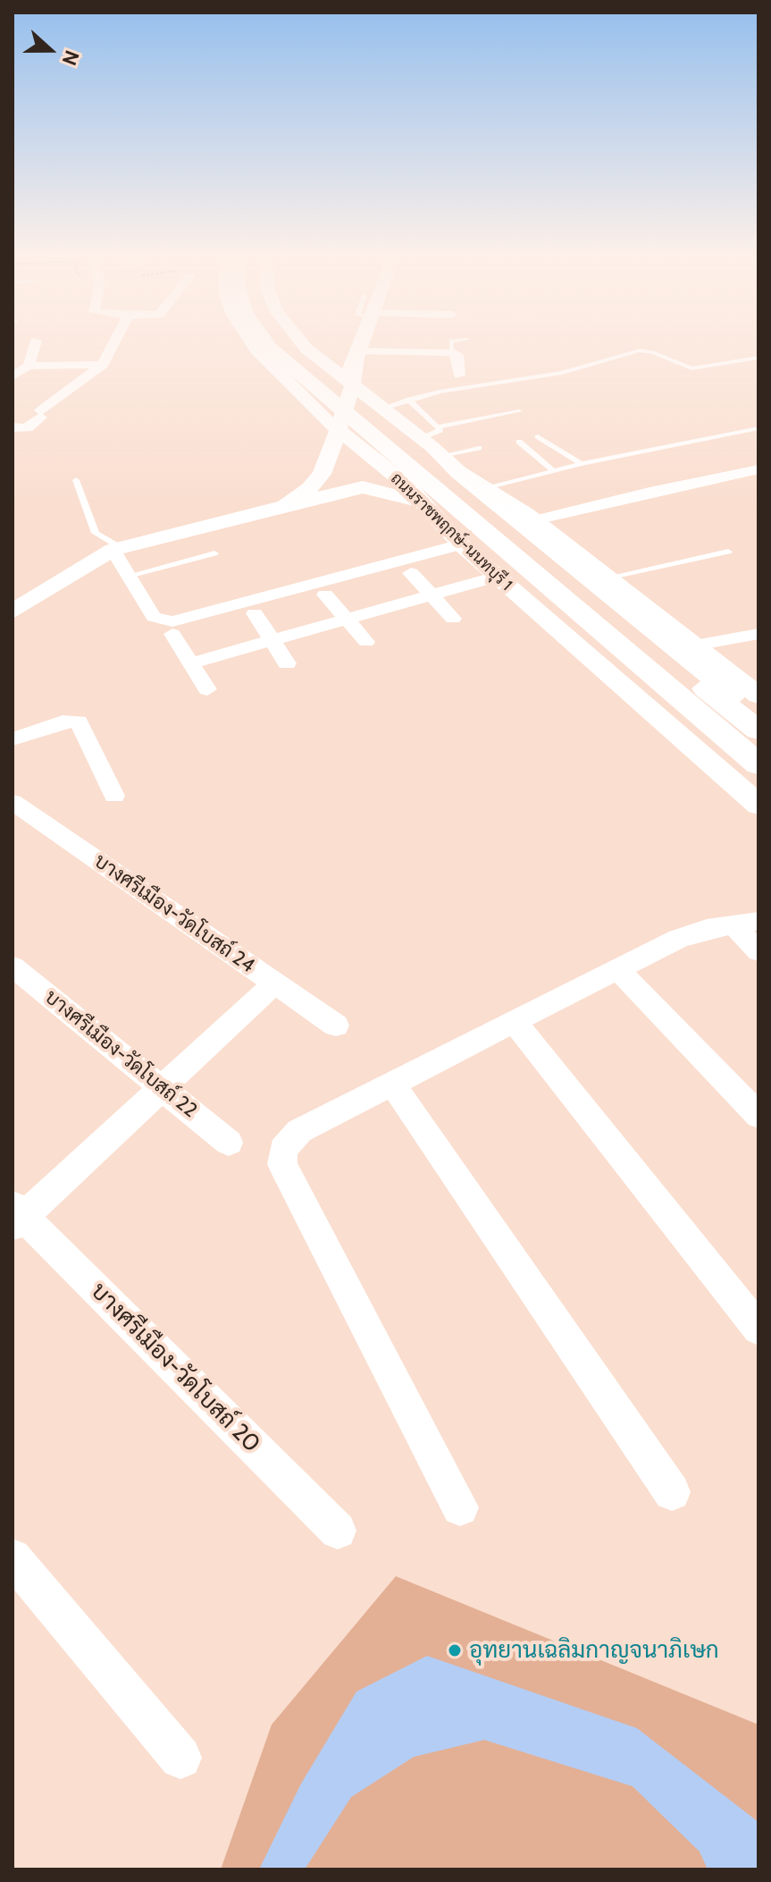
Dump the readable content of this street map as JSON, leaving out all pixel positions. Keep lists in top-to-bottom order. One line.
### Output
{"streets":{"main road":["ถนนราชพฤกษ์-นนทบุรี 1"],"street":["บางศรีเมือง-วัดโบสถ์ 24","บางศรีเมือง-วัดโบสถ์ 22","บางศรีเมือง-วัดโบสถ์ 20"]},"places":["อุทยานเฉลิมกาญจนาภิเษก"],"north":"right"}
